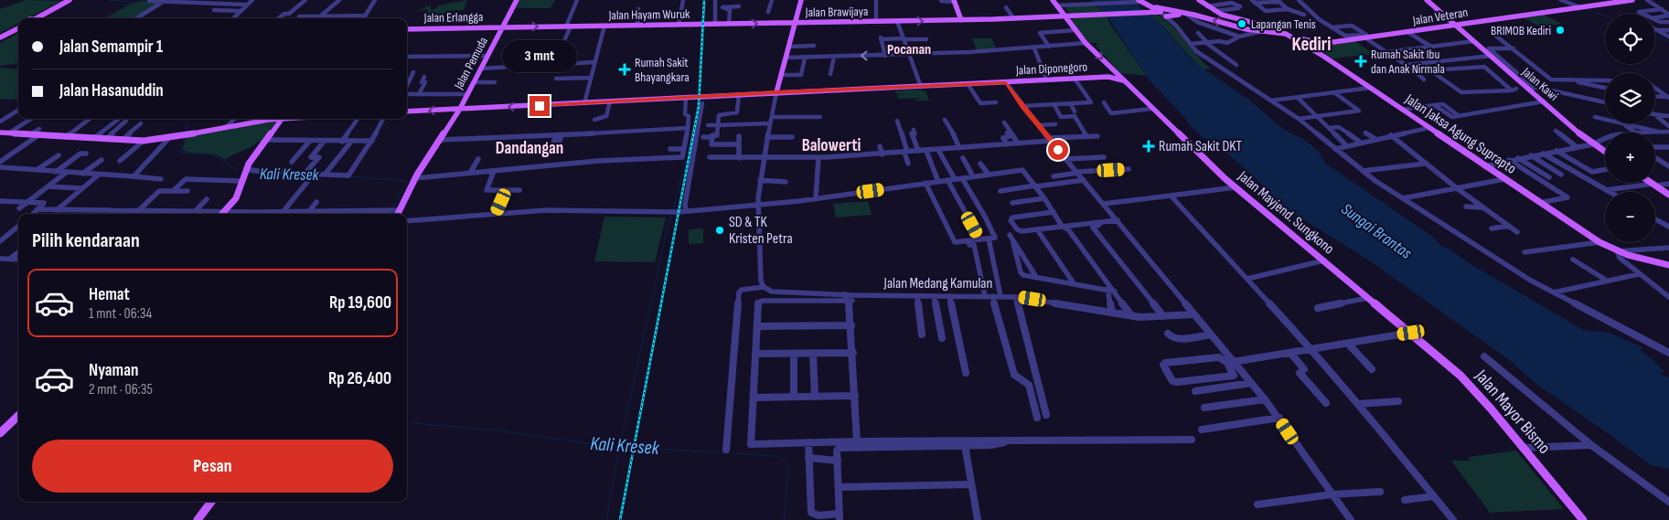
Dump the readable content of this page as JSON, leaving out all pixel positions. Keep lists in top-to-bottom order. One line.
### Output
{"streets":{"main road":["Jalan Brawijaya","Jalan Hayam Wuruk","Jalan Veteran","Jalan Erlangga","Jalan Pemuda","Jalan Diponegoro","Jalan Kawi","Jalan Jaksa Agung Suprapto","Jalan Mayjend. Sungkono","Jalan Mayor Bismo"],"street":["Jalan Medang Kamulan"]},"crossings":[["Jalan Brawijaya","Jalan Hayam Wuruk"],["Jalan Brawijaya","Jalan Mayjend. Sungkono"],["Jalan Hayam Wuruk","Jalan Erlangga"],["Jalan Hayam Wuruk","Jalan Pemuda"],["Jalan Veteran","Jalan Kawi"],["Jalan Erlangga","Jalan Pemuda"],["Jalan Pemuda","Jalan Diponegoro"],["Jalan Diponegoro","Jalan Mayjend. Sungkono"],["Jalan Mayjend. Sungkono","Jalan Mayor Bismo"]],"one_way":["Jalan Hayam Wuruk"],"districts":["Kediri","Pocanan","Balowerti","Dandangan"],"water":["Kali Kresek","Sungai Brantas"],"places":{"other":["Lapangan Tenis","BRIMOB Kediri","SD & TK Kristen Petra"],"health":["Rumah Sakit Ibu dan Anak Nirmala","Rumah Sakit Bhayangkara","Rumah Sakit DKT"]},"page":{"map_buttons":["+","−"],"banner":["Jalan Semampir 1","Jalan Hasanuddin"],"bubble":"3 mnt","heading":"Pilih kendaraan","list":[{"name":"Hemat","note":"1 mnt · 06:34","value":"Rp 19,600"},{"name":"Nyaman","note":"2 mnt · 06:35","value":"Rp 26,400"}],"buttons":"Pesan"}}
